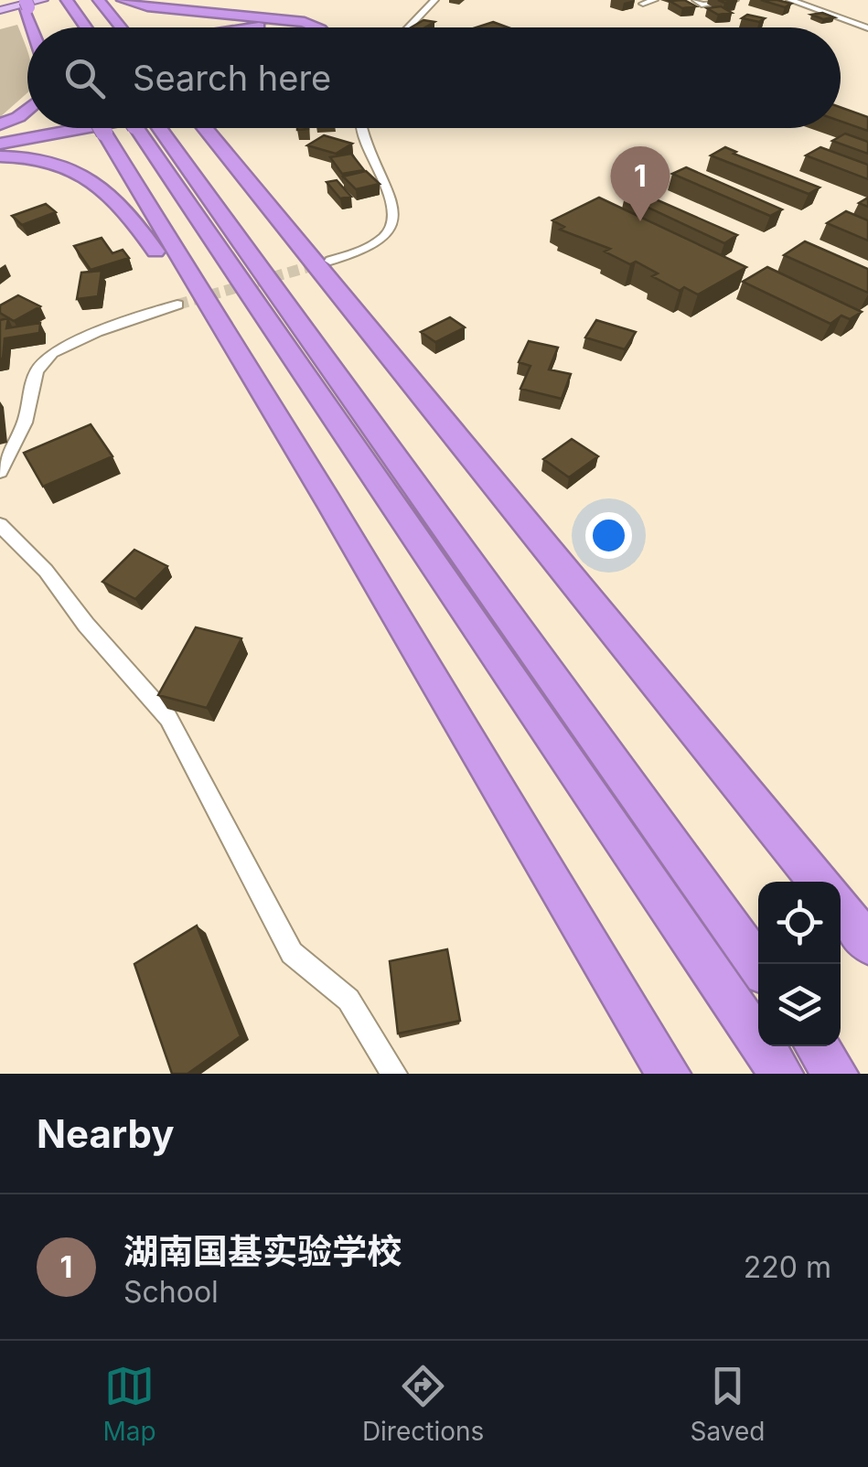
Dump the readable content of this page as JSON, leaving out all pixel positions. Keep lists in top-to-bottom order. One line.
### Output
{"page":{"search":"Search here","pins":"1","heading":"Nearby","list":[{"mark":"1","name":"湖南国基实验学校","note":"School","value":"220 m"}],"nav":["Map","Directions","Saved"]}}
